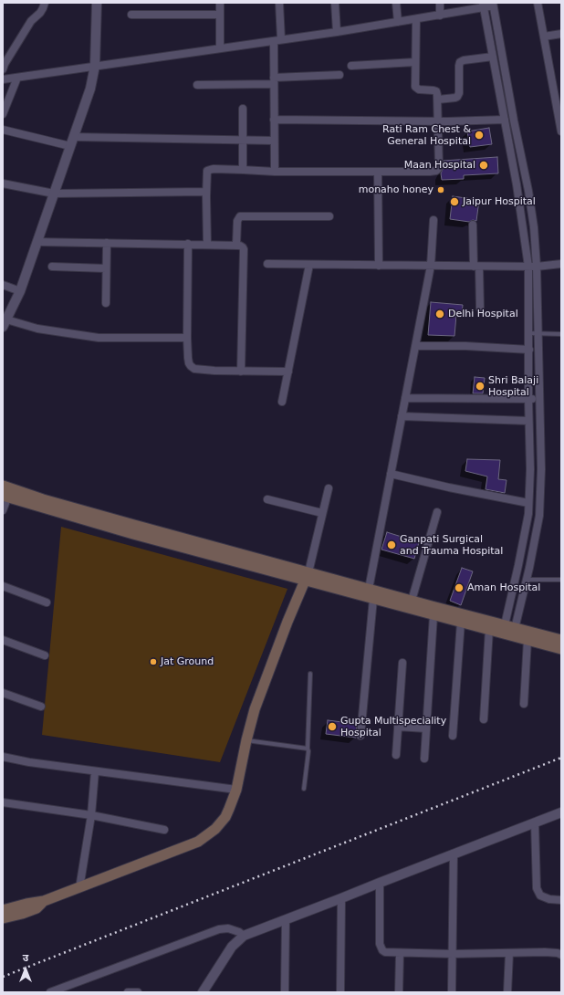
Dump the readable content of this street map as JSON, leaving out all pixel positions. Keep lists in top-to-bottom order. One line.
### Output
{"places":["Rati Ram Chest & General Hospital","Maan Hospital","monaho honey","Jaipur Hospital","Delhi Hospital","Shri Balaji Hospital","Ganpati Surgical and Trauma Hospital","Aman Hospital","Jat Ground","Gupta Multispeciality Hospital"],"north":"top"}
